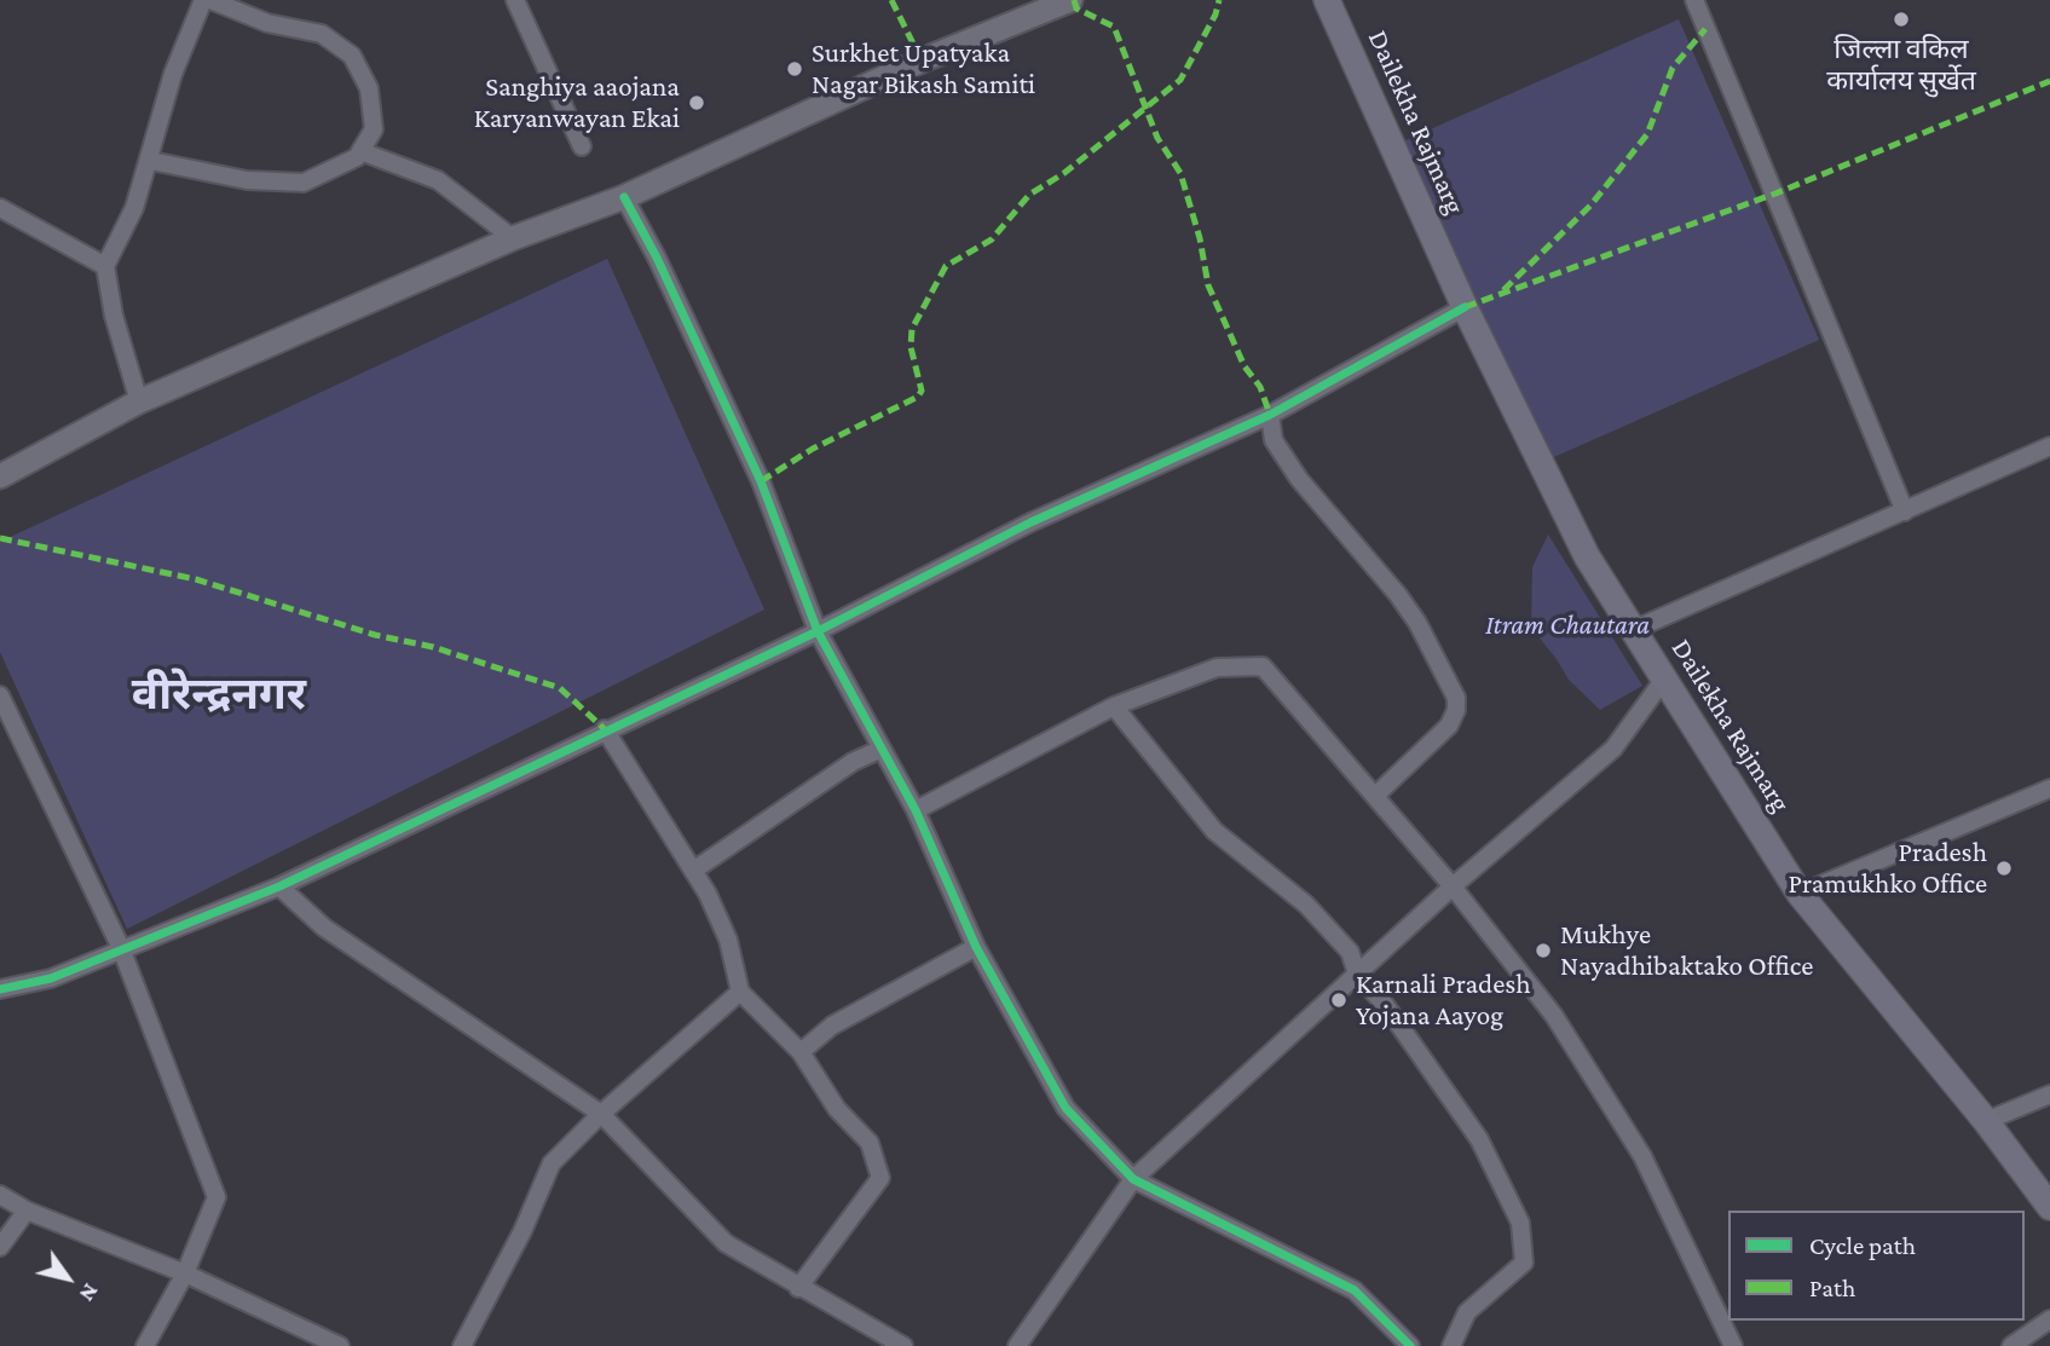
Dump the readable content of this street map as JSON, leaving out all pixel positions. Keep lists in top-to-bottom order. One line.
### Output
{"streets":{"main road":["Dailekha Rajmarg"]},"districts":["वीरेन्द्रनगर"],"parks":["Itram Chautara"],"places":["जिल्ला वकिल कार्यालय सुर्खेत","Surkhet Upatyaka Nagar Bikash Samiti","Sanghiya aaojana Karyanwayan Ekai","Pradesh Pramukhko Office","Mukhye Nayadhibaktako Office","Karnali Pradesh Yojana Aayog"],"legend":["Cycle path","Path"],"north":"bottom right"}
